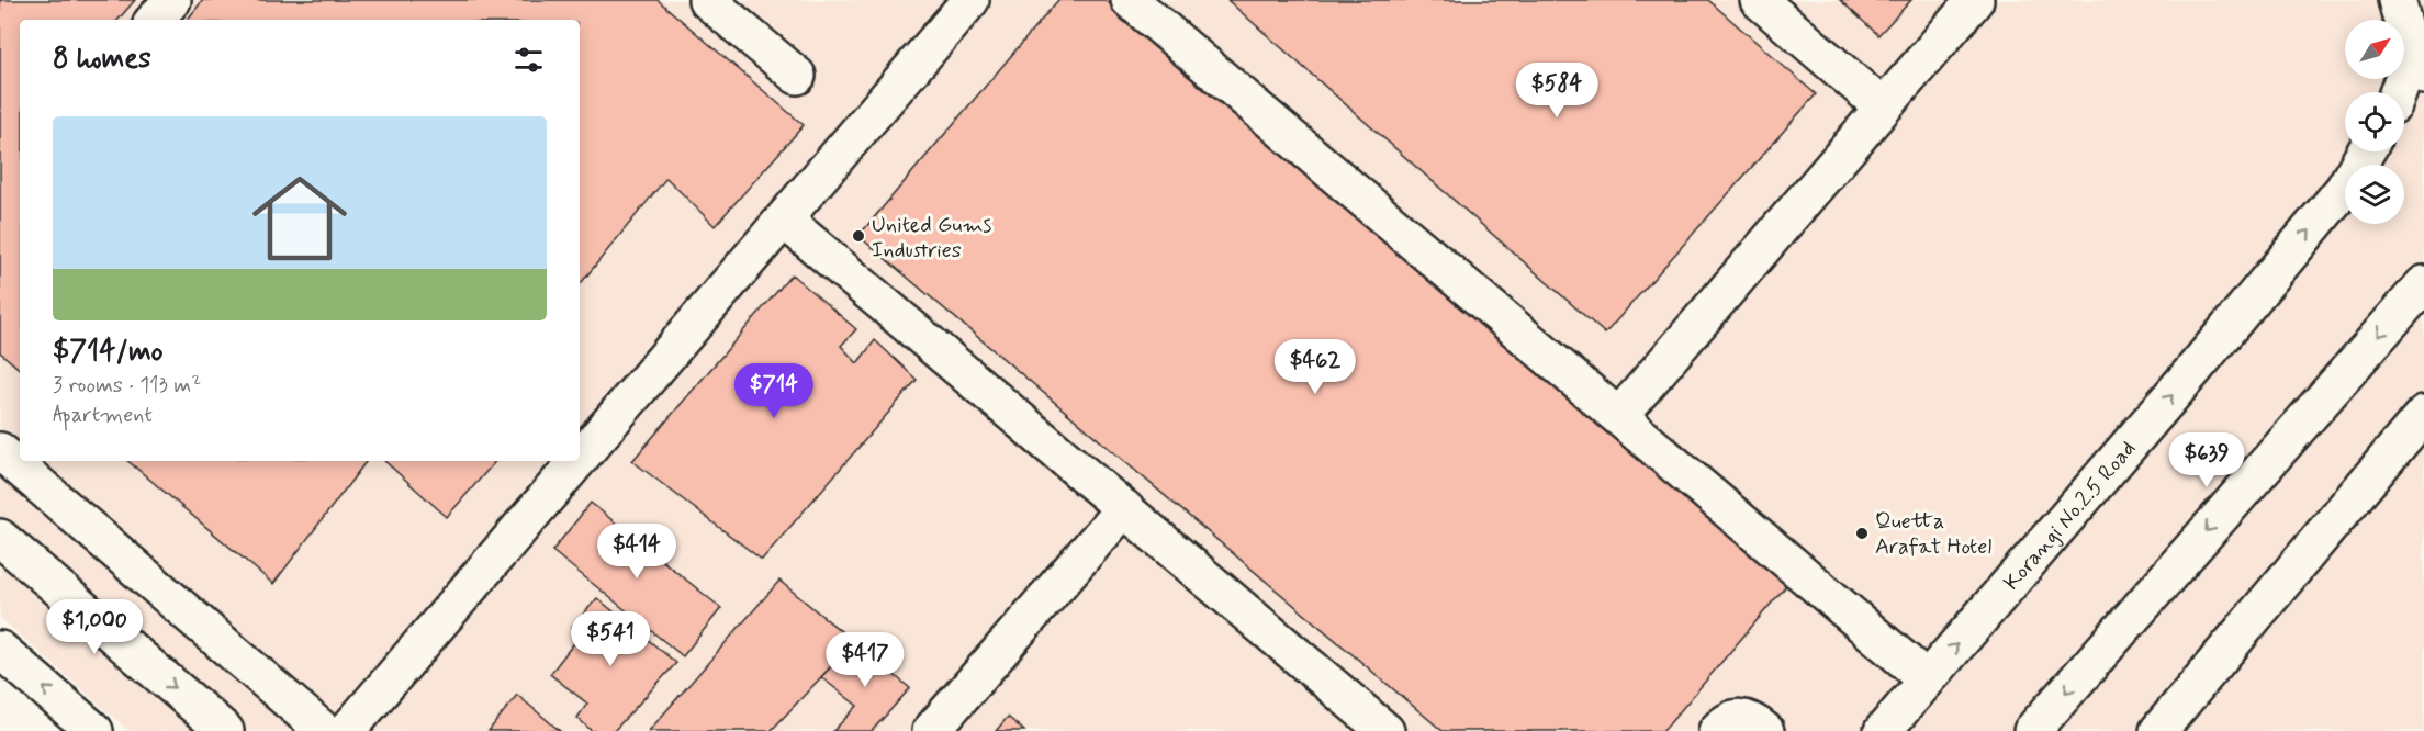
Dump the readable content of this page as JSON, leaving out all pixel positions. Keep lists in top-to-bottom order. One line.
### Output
{"streets":{"main road":["Korangi No.2.5 Road"]},"places":["United Gums Industries","Quetta Arafat Hotel"],"north":"top right","page":{"heading":"8 homes","price":["$584","$462","$714","$639","$414","$1,000","$541","$417"],"list":[{"name":"$714/mo","note":"3 rooms · 113 m² · Apartment"}]}}
